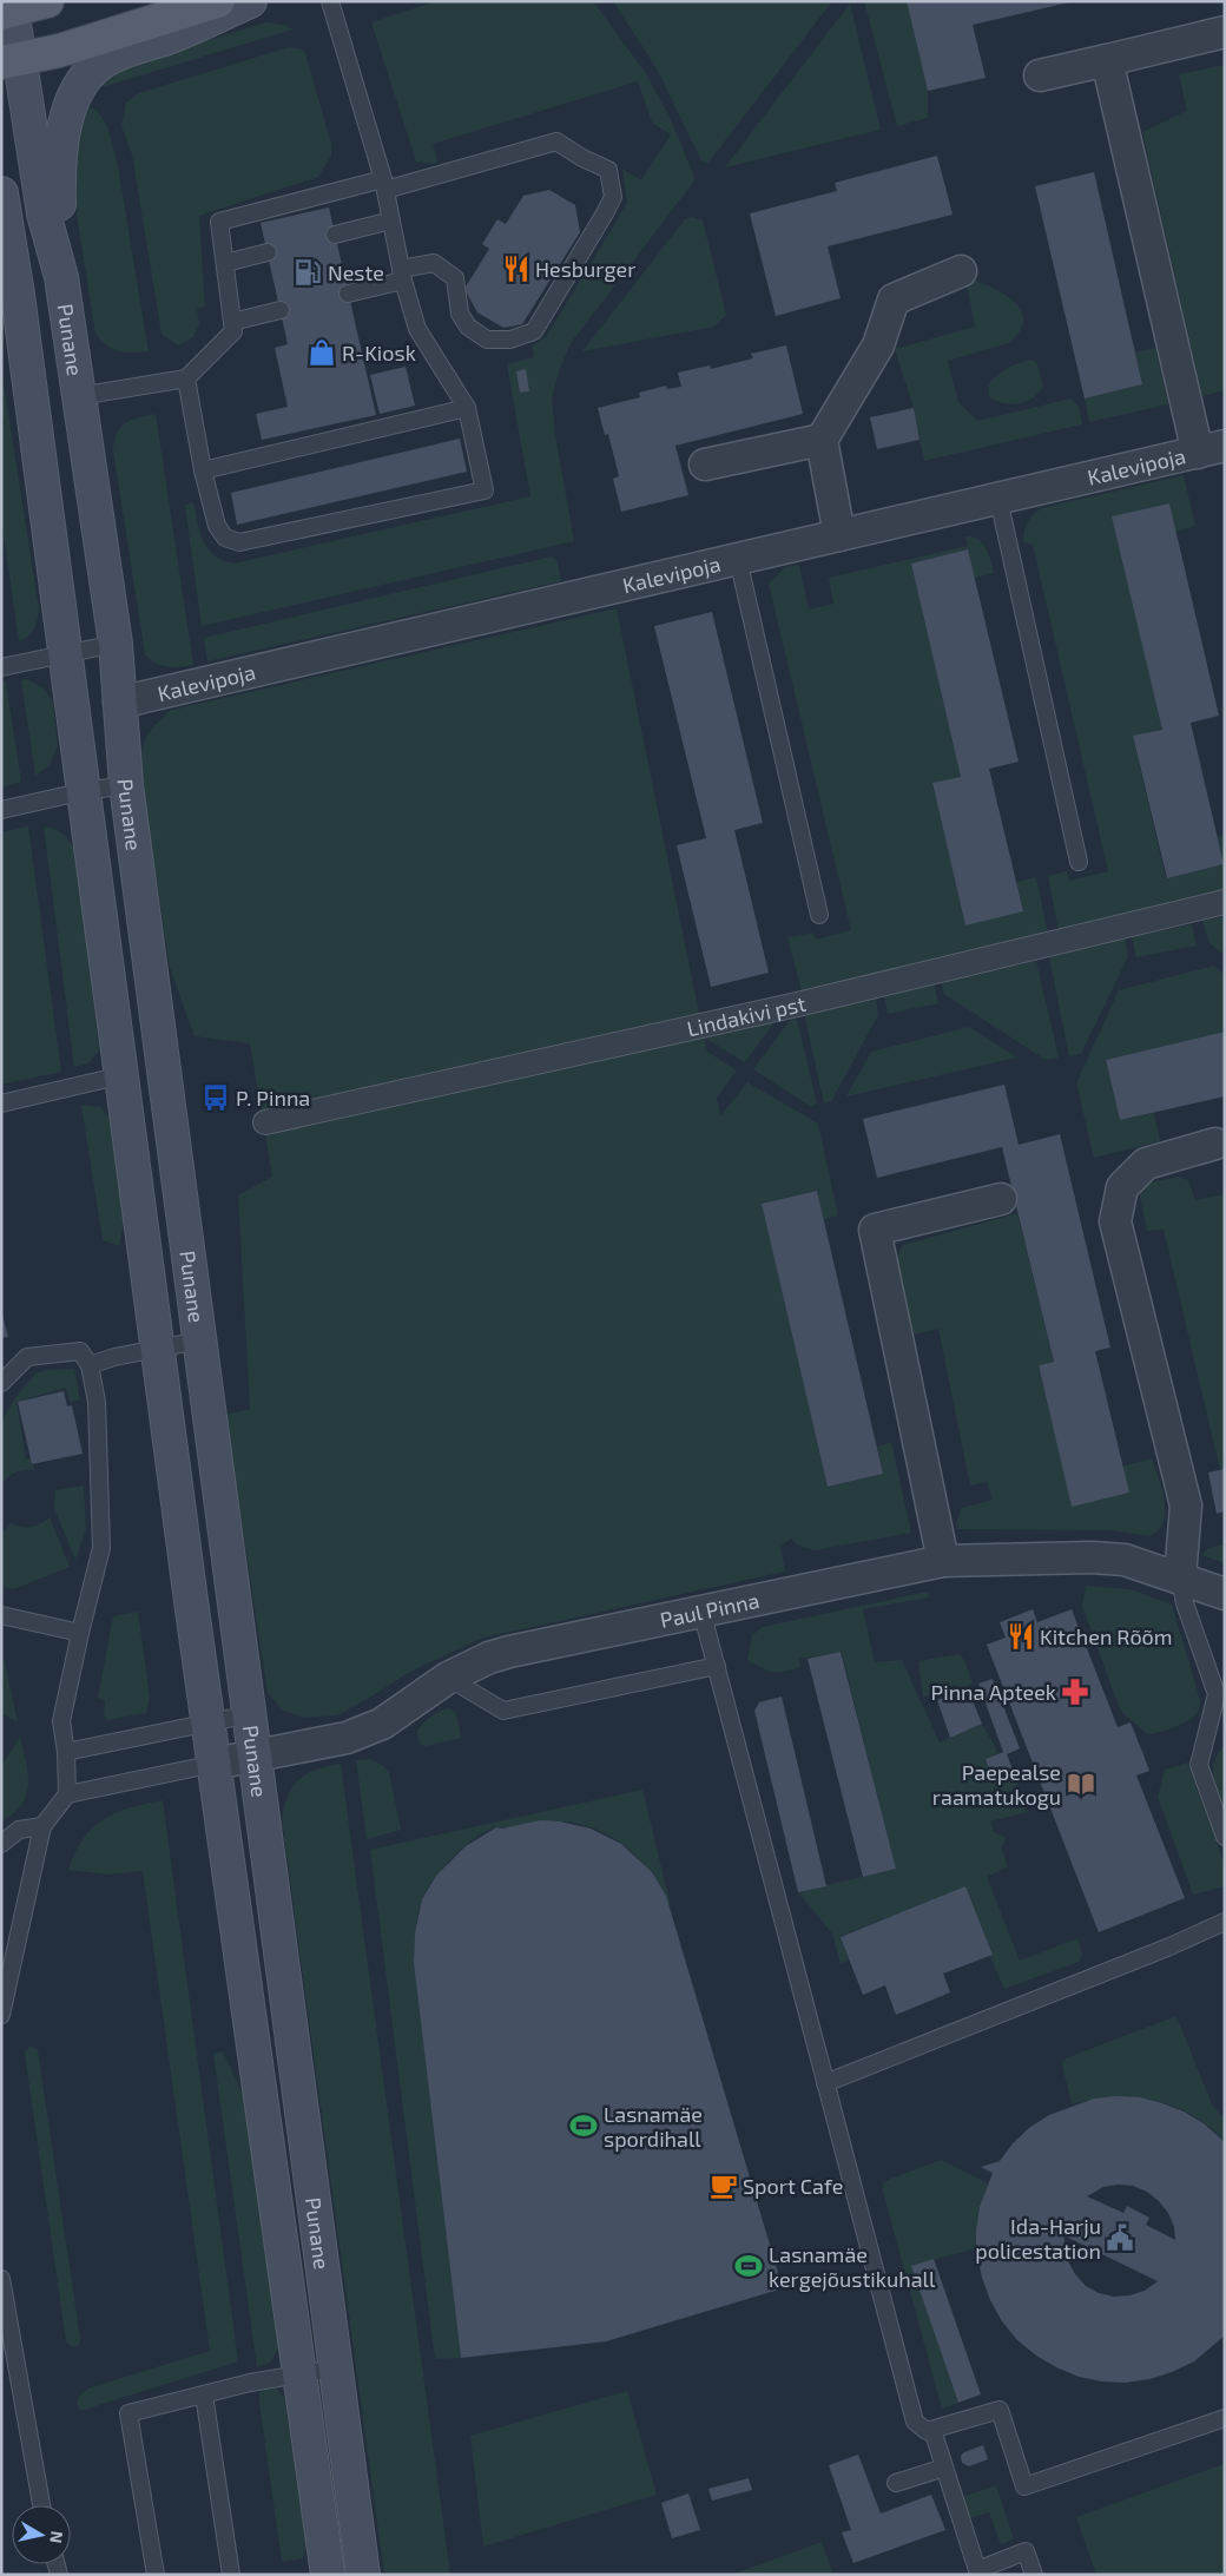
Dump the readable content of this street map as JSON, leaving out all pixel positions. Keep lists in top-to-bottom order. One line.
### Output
{"streets":{"main road":["Punane"],"street":["Kalevipoja","Lindakivi pst","Paul Pinna"]},"crossings":[["Punane","Kalevipoja"],["Punane","Paul Pinna"]],"places":{"restaurant":["Hesburger","Kitchen Rõõm"],"fuel station":["Neste"],"shop":["R-Kiosk"],"bus stop":["P. Pinna"],"pharmacy":["Pinna Apteek"],"library":["Paepealse raamatukogu"],"sports":["Lasnamäe spordihall","Lasnamäe kergejõustikuhall"],"cafe":["Sport Cafe"],"public building":["Ida-Harju policestation"]},"north":"right"}
